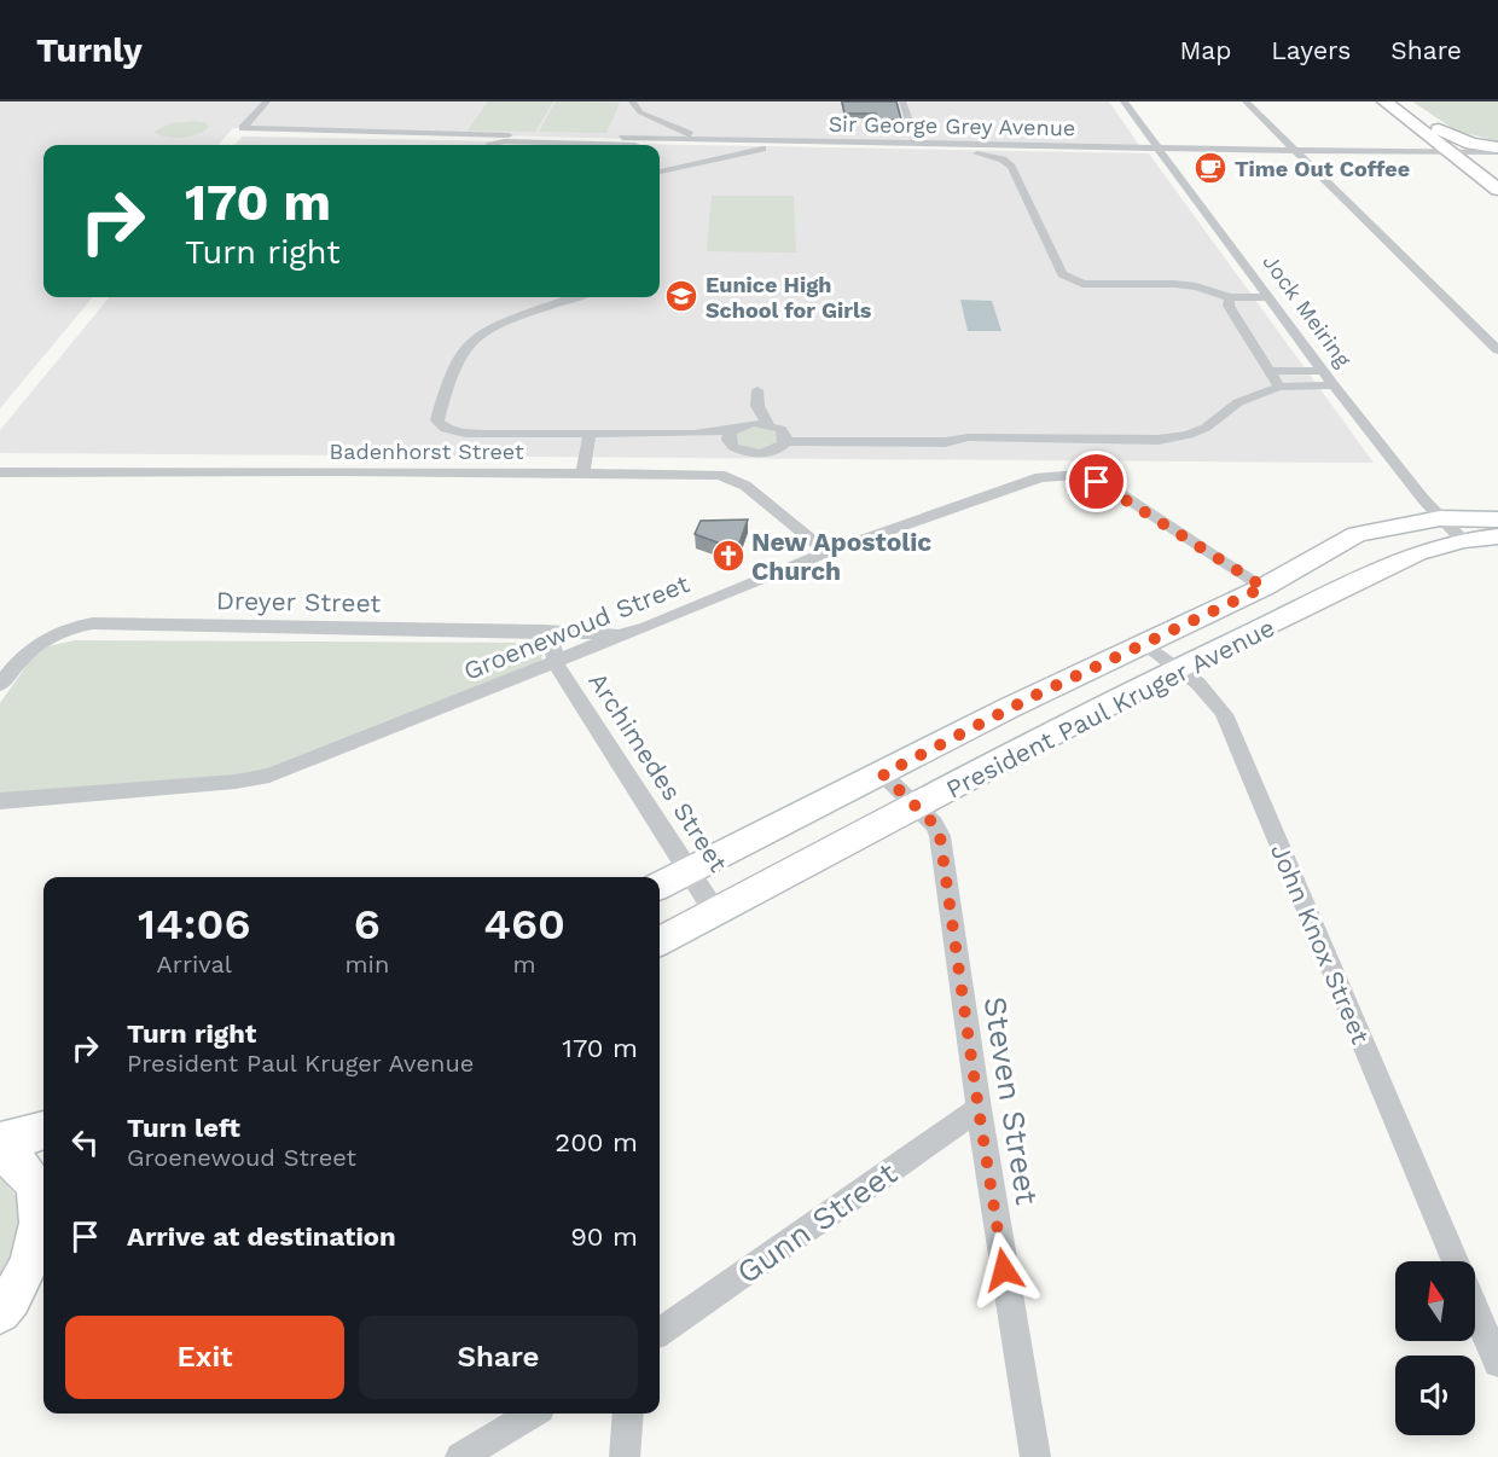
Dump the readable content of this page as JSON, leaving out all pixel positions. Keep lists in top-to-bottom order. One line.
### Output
{"streets":{"street":["Sir George Grey Avenue","Jock Meiring","Badenhorst Street","Dreyer Street","Groenewoud Street","President Paul Kruger Avenue","Archimedes Street","John Knox Street","Steven Street","Gunn Street"]},"crossings":[["Sir George Grey Avenue","Jock Meiring"],["Jock Meiring","President Paul Kruger Avenue"],["Badenhorst Street","Groenewoud Street"],["Dreyer Street","Groenewoud Street"],["Dreyer Street","Archimedes Street"],["Groenewoud Street","President Paul Kruger Avenue"],["Groenewoud Street","Archimedes Street"],["President Paul Kruger Avenue","Archimedes Street"],["President Paul Kruger Avenue","John Knox Street"],["President Paul Kruger Avenue","Steven Street"],["Steven Street","Gunn Street"]],"places":{"cafe":["Time Out Coffee"],"school or university":["Eunice High School for Girls"],"church":["New Apostolic Church"]},"north":"top","page":{"header":"Turnly","nav":["Map","Layers","Share"],"turn":["170 m","Turn right"],"eta":["14:06","Arrival","6","min","460","m"],"list":[{"name":"Turn right","note":"President Paul Kruger Avenue","value":"170 m"},{"name":"Turn left","note":"Groenewoud Street","value":"200 m"},{"name":"Arrive at destination","value":"90 m"}],"buttons":["Exit","Share"]}}
